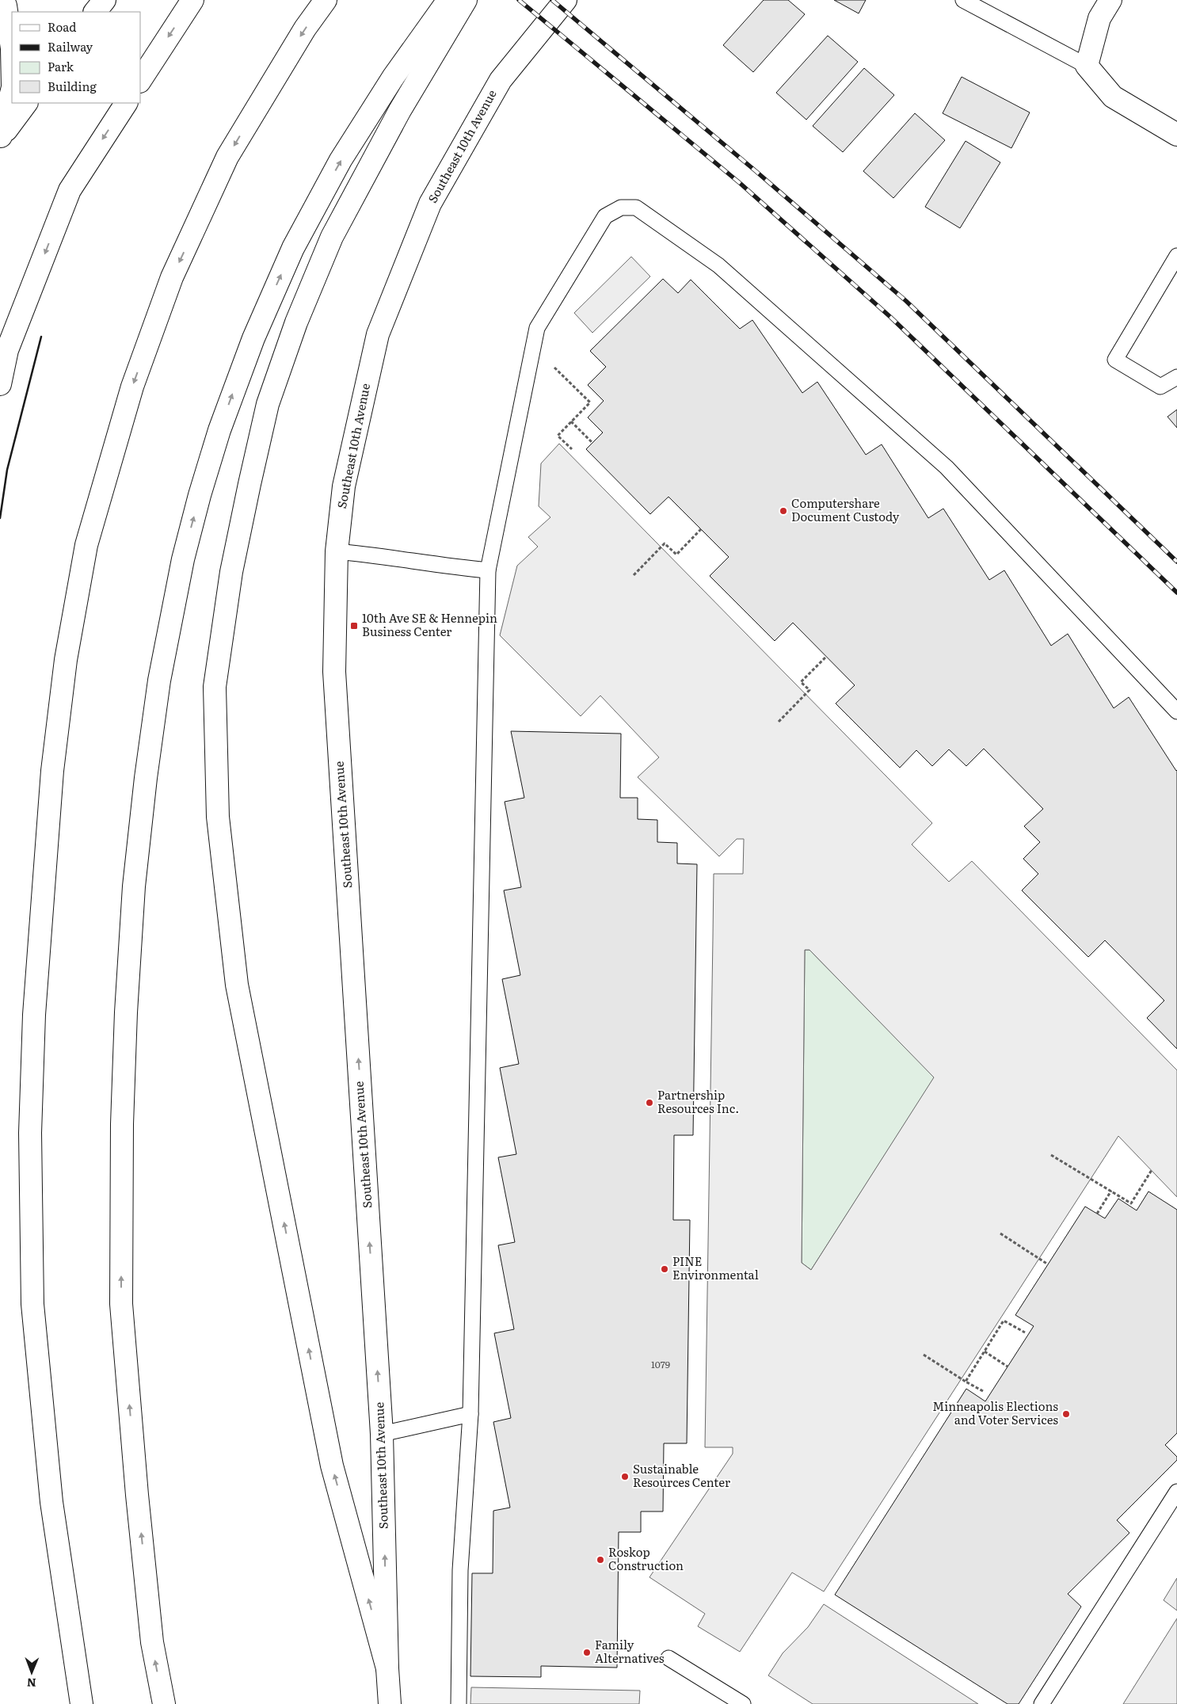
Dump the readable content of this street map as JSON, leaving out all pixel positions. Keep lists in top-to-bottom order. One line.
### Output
{"streets":{"main road":["Southeast 10th Avenue"]},"places":{"other":["Computershare Document Custody","Partnership Resources Inc.","PINE Environmental","Minneapolis Elections and Voter Services","Sustainable Resources Center","Roskop Construction","Family Alternatives"],"transit":["10th Ave SE & Hennepin Business Center"]},"house_numbers":["1079"],"legend":["Road","Railway","Park","Building"],"north":"bottom"}
